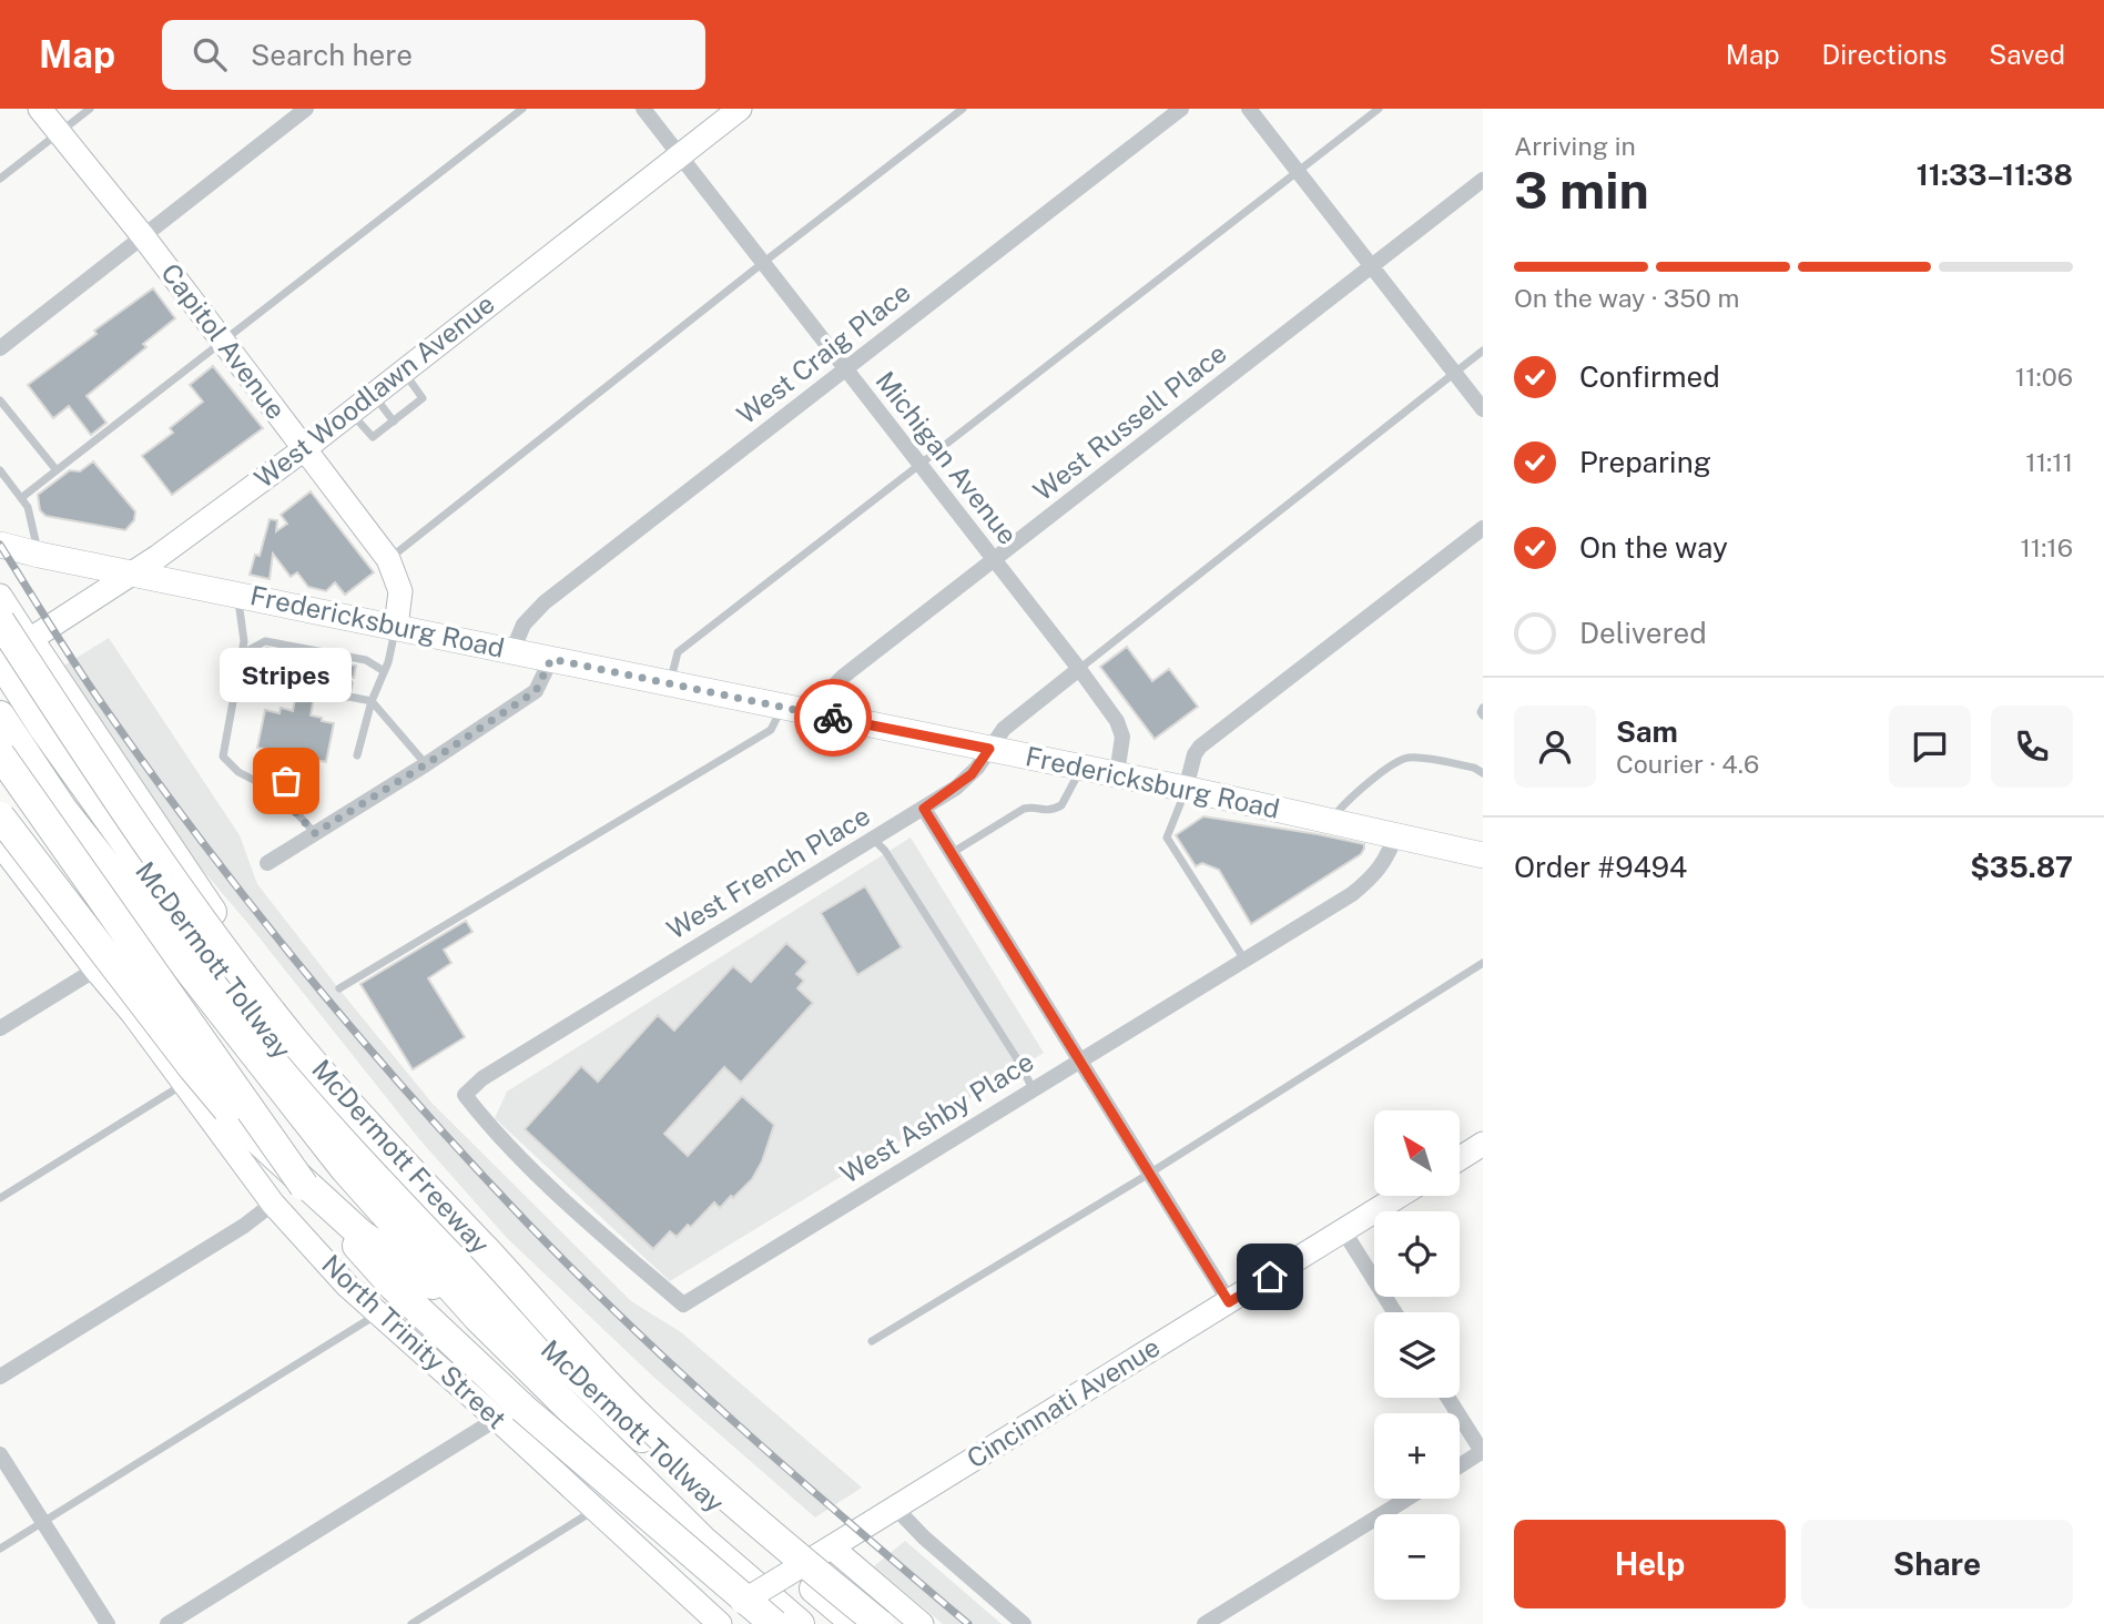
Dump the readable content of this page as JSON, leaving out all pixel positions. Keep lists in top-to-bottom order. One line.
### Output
{"streets":{"highway":["McDermott Tollway","McDermott Freeway"],"main road":["Fredericksburg Road"],"street":["Capitol Avenue","West Craig Place","West Woodlawn Avenue","West Russell Place","Michigan Avenue","West French Place","West Ashby Place","North Trinity Street","Cincinnati Avenue"]},"crossings":[["Capitol Avenue","West Woodlawn Avenue"],["Capitol Avenue","Fredericksburg Road"],["West Craig Place","Michigan Avenue"],["West Craig Place","Fredericksburg Road"],["West Woodlawn Avenue","Michigan Avenue"],["West Woodlawn Avenue","Fredericksburg Road"],["West Woodlawn Avenue","McDermott Tollway"],["West Russell Place","Michigan Avenue"],["West Russell Place","Fredericksburg Road"],["Michigan Avenue","Fredericksburg Road"],["Michigan Avenue","West French Place"],["Fredericksburg Road","West French Place"],["Fredericksburg Road","West Ashby Place"],["West French Place","West Ashby Place"],["North Trinity Street","Cincinnati Avenue"]],"places":["Stripes"],"north":"top left","page":{"header":"Map","search":"Search here","nav":["Map","Directions","Saved"],"heading":["3 min","Arriving in","11:33–11:38"],"panel":["Sam","Courier · 4.6","Order #9494","$35.87"],"bar":"On the way · 350 m","list":[["Confirmed","11:06"],["Preparing","11:11"],["On the way","11:16"],"Delivered"],"bubble":"Stripes","map_buttons":["+","−"],"buttons":["Help","Share"]}}
